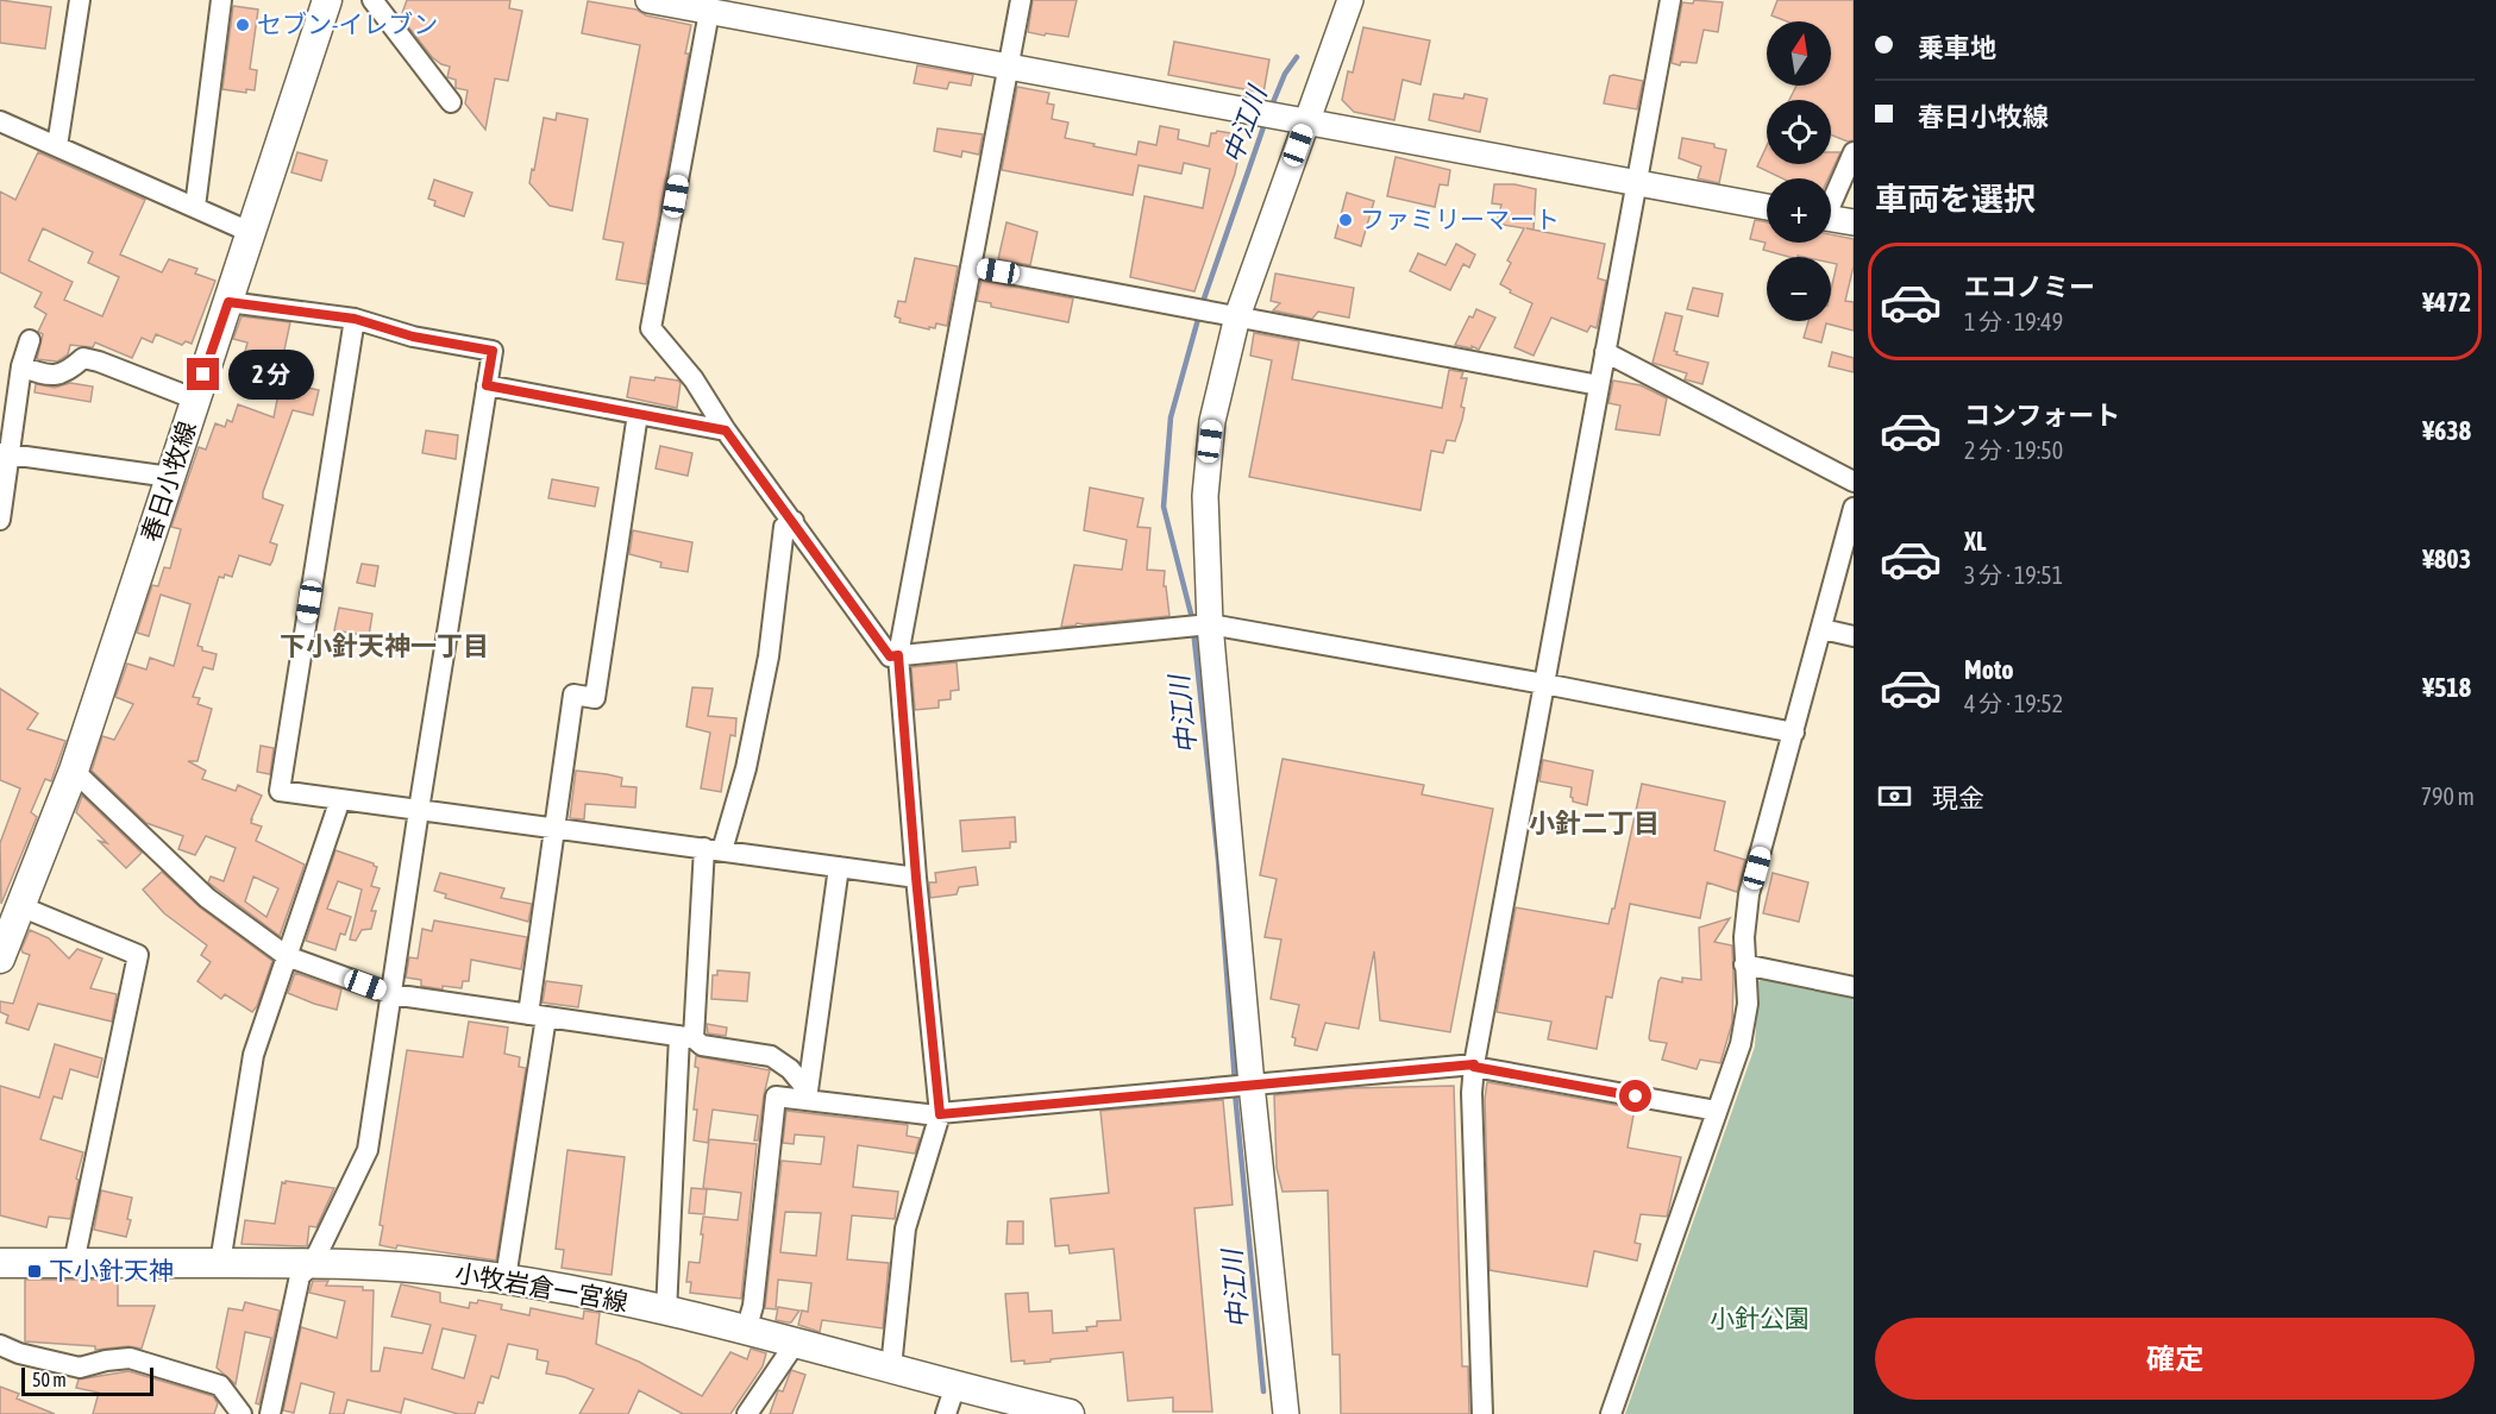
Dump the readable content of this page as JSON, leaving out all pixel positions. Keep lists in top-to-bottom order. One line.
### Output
{"streets":{"main road":["春日小牧線","小牧岩倉一宮線"]},"districts":["下小針天神一丁目","小針二丁目"],"water":["中江川"],"parks":["小針公園"],"places":{"other":["セブン-イレブン","ファミリーマート"],"transit":["下小針天神"]},"scale_bar":"50 m","north":"top","page":{"banner":["乗車地","春日小牧線"],"map_buttons":["+","−"],"heading":"車両を選択","list":[{"name":"エコノミー","note":"1 分 · 19:49","value":"¥472"},{"name":"コンフォート","note":"2 分 · 19:50","value":"¥638"},{"name":"XL","note":"3 分 · 19:51","value":"¥803"},{"name":"Moto","note":"4 分 · 19:52","value":"¥518"}],"bubble":"2 分","pay":["現金","790 m"],"buttons":"確定","scale":"50 m"}}
